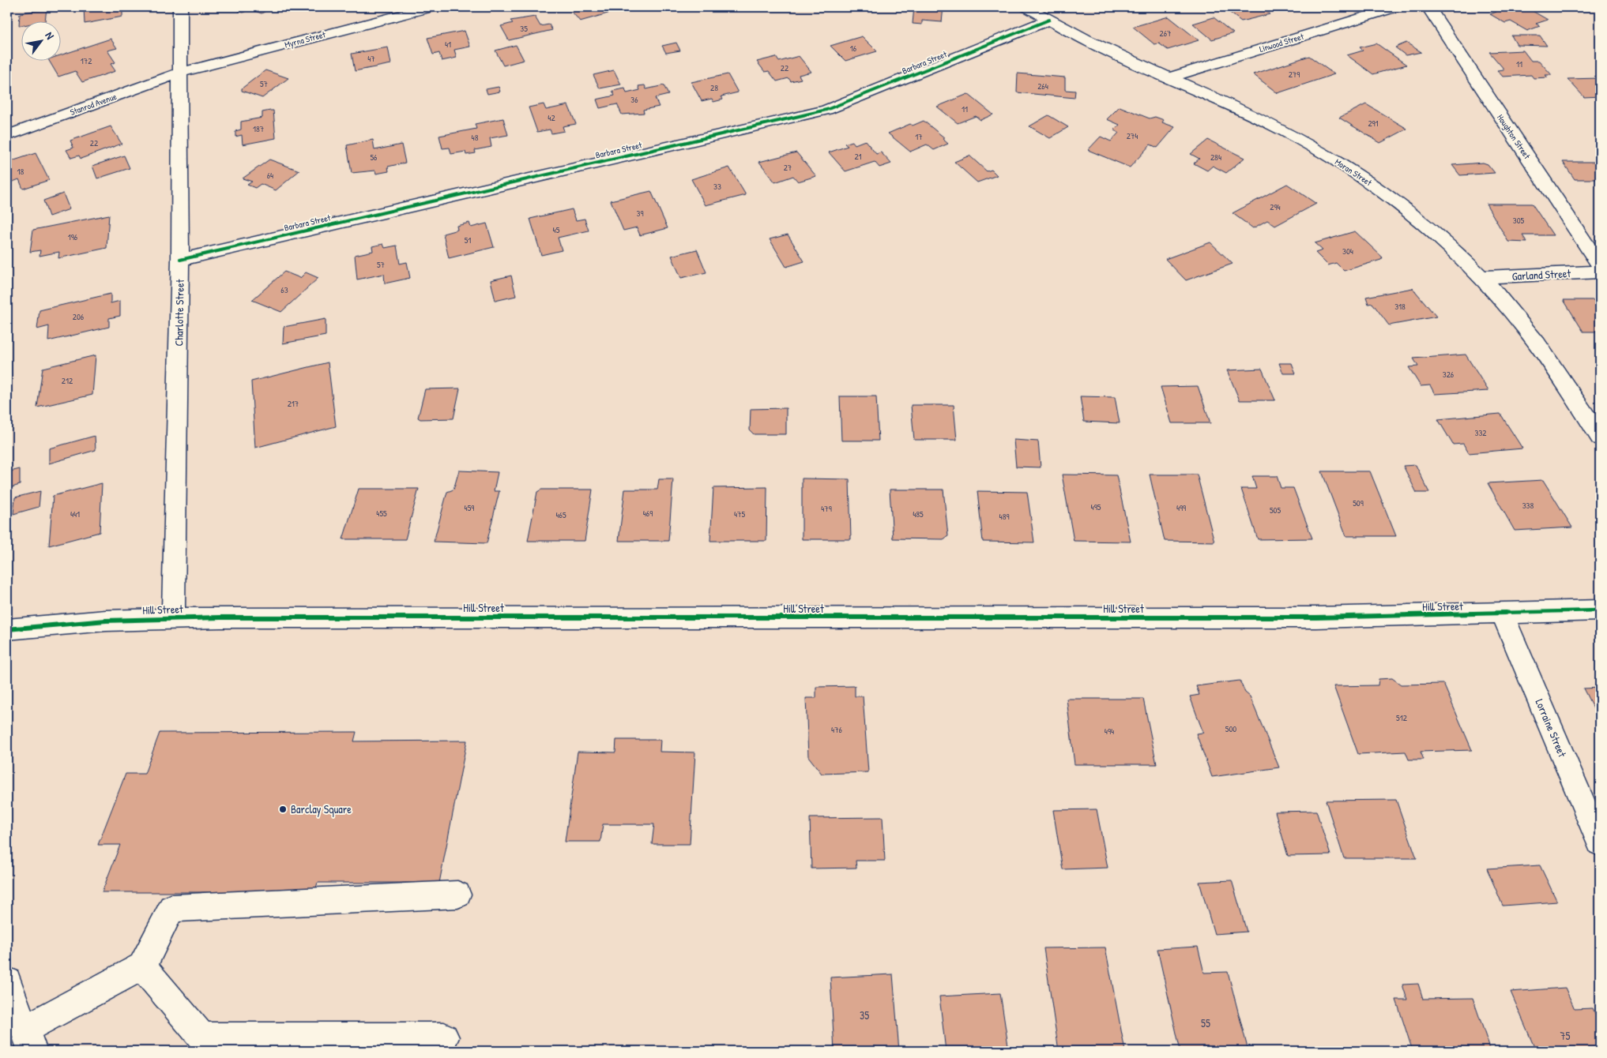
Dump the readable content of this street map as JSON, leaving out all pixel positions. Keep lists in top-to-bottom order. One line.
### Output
{"streets":{"street":["Myrna Street","Linwood Street","Barbara Street","Stanrod Avenue","Houghton Street","Moran Street","Garland Street","Charlotte Street","Hill Street","Lorraine Street"]},"crossings":[["Myrna Street","Stanrod Avenue"],["Myrna Street","Charlotte Street"],["Linwood Street","Moran Street"],["Barbara Street","Moran Street"],["Barbara Street","Charlotte Street"],["Stanrod Avenue","Charlotte Street"],["Moran Street","Garland Street"],["Charlotte Street","Hill Street"],["Hill Street","Lorraine Street"]],"places":["Barclay Square"],"house_numbers":["35","267","41","16","47","172","11","22","279","57","264","28","36","11","42","291","187","274","17","48","22","21","56","284","27","18","64","33","294","39","305","45","196","51","304","57","63","318","206","326","212","217","332","509","338","495","459","499","479","505","455","469","441","475","485","465","489","512","500","476","494","35","55","75"],"north":"top right"}
